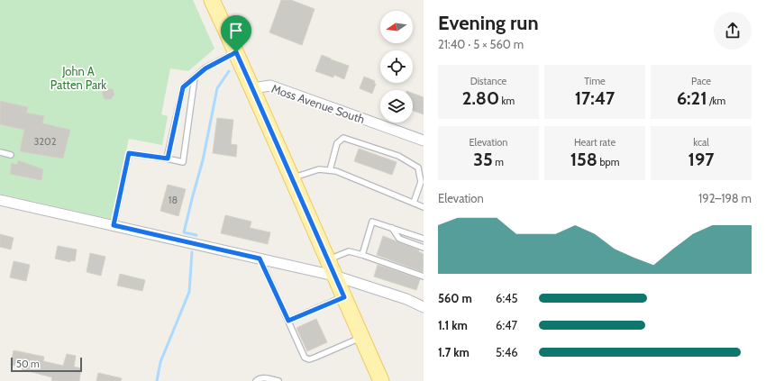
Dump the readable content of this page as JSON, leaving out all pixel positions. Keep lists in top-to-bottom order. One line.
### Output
{"streets":{"street":["Moss Avenue South"]},"parks":["John A Patten Park"],"house_numbers":["3202","18"],"scale_bar":"50 m","north":"left","page":{"heading":["Evening run","21:40 · 5 × 560 m"],"stats":[["Distance","2.80 km"],["Time","17:47"],["Pace","6:21 /km"],["Elevation","35 m"],["Heart rate","158 bpm"],["kcal","197"]],"chart":["Elevation","192–198 m"],"list":[{"name":"560 m","note":"6:45"},{"name":"1.1 km","note":"6:47"},{"name":"1.7 km","note":"5:46"}],"scale":"50 m"}}
